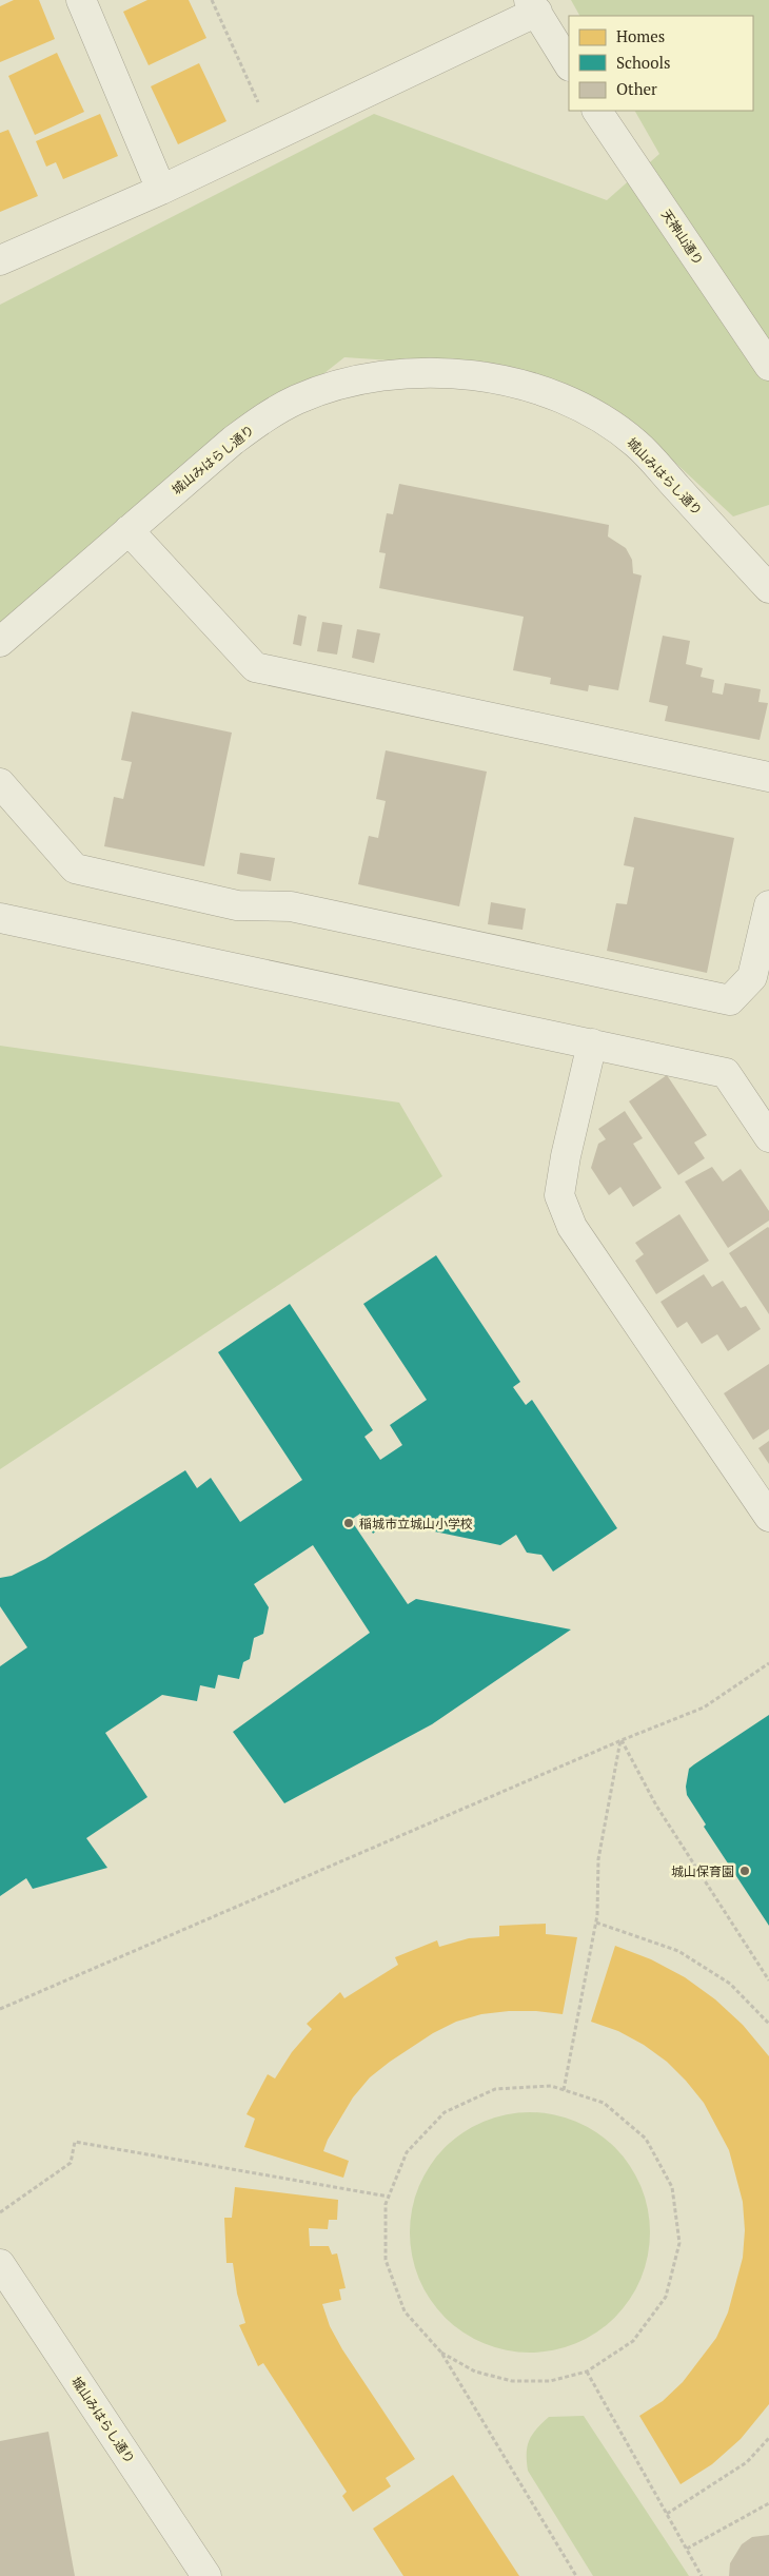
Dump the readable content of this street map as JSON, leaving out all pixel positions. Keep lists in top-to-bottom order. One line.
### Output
{"streets":{"street":["天神山通り","城山みはらし通り"]},"places":["稲城市立城山小学校","城山保育園"],"legend":["Homes","Schools","Other"]}
